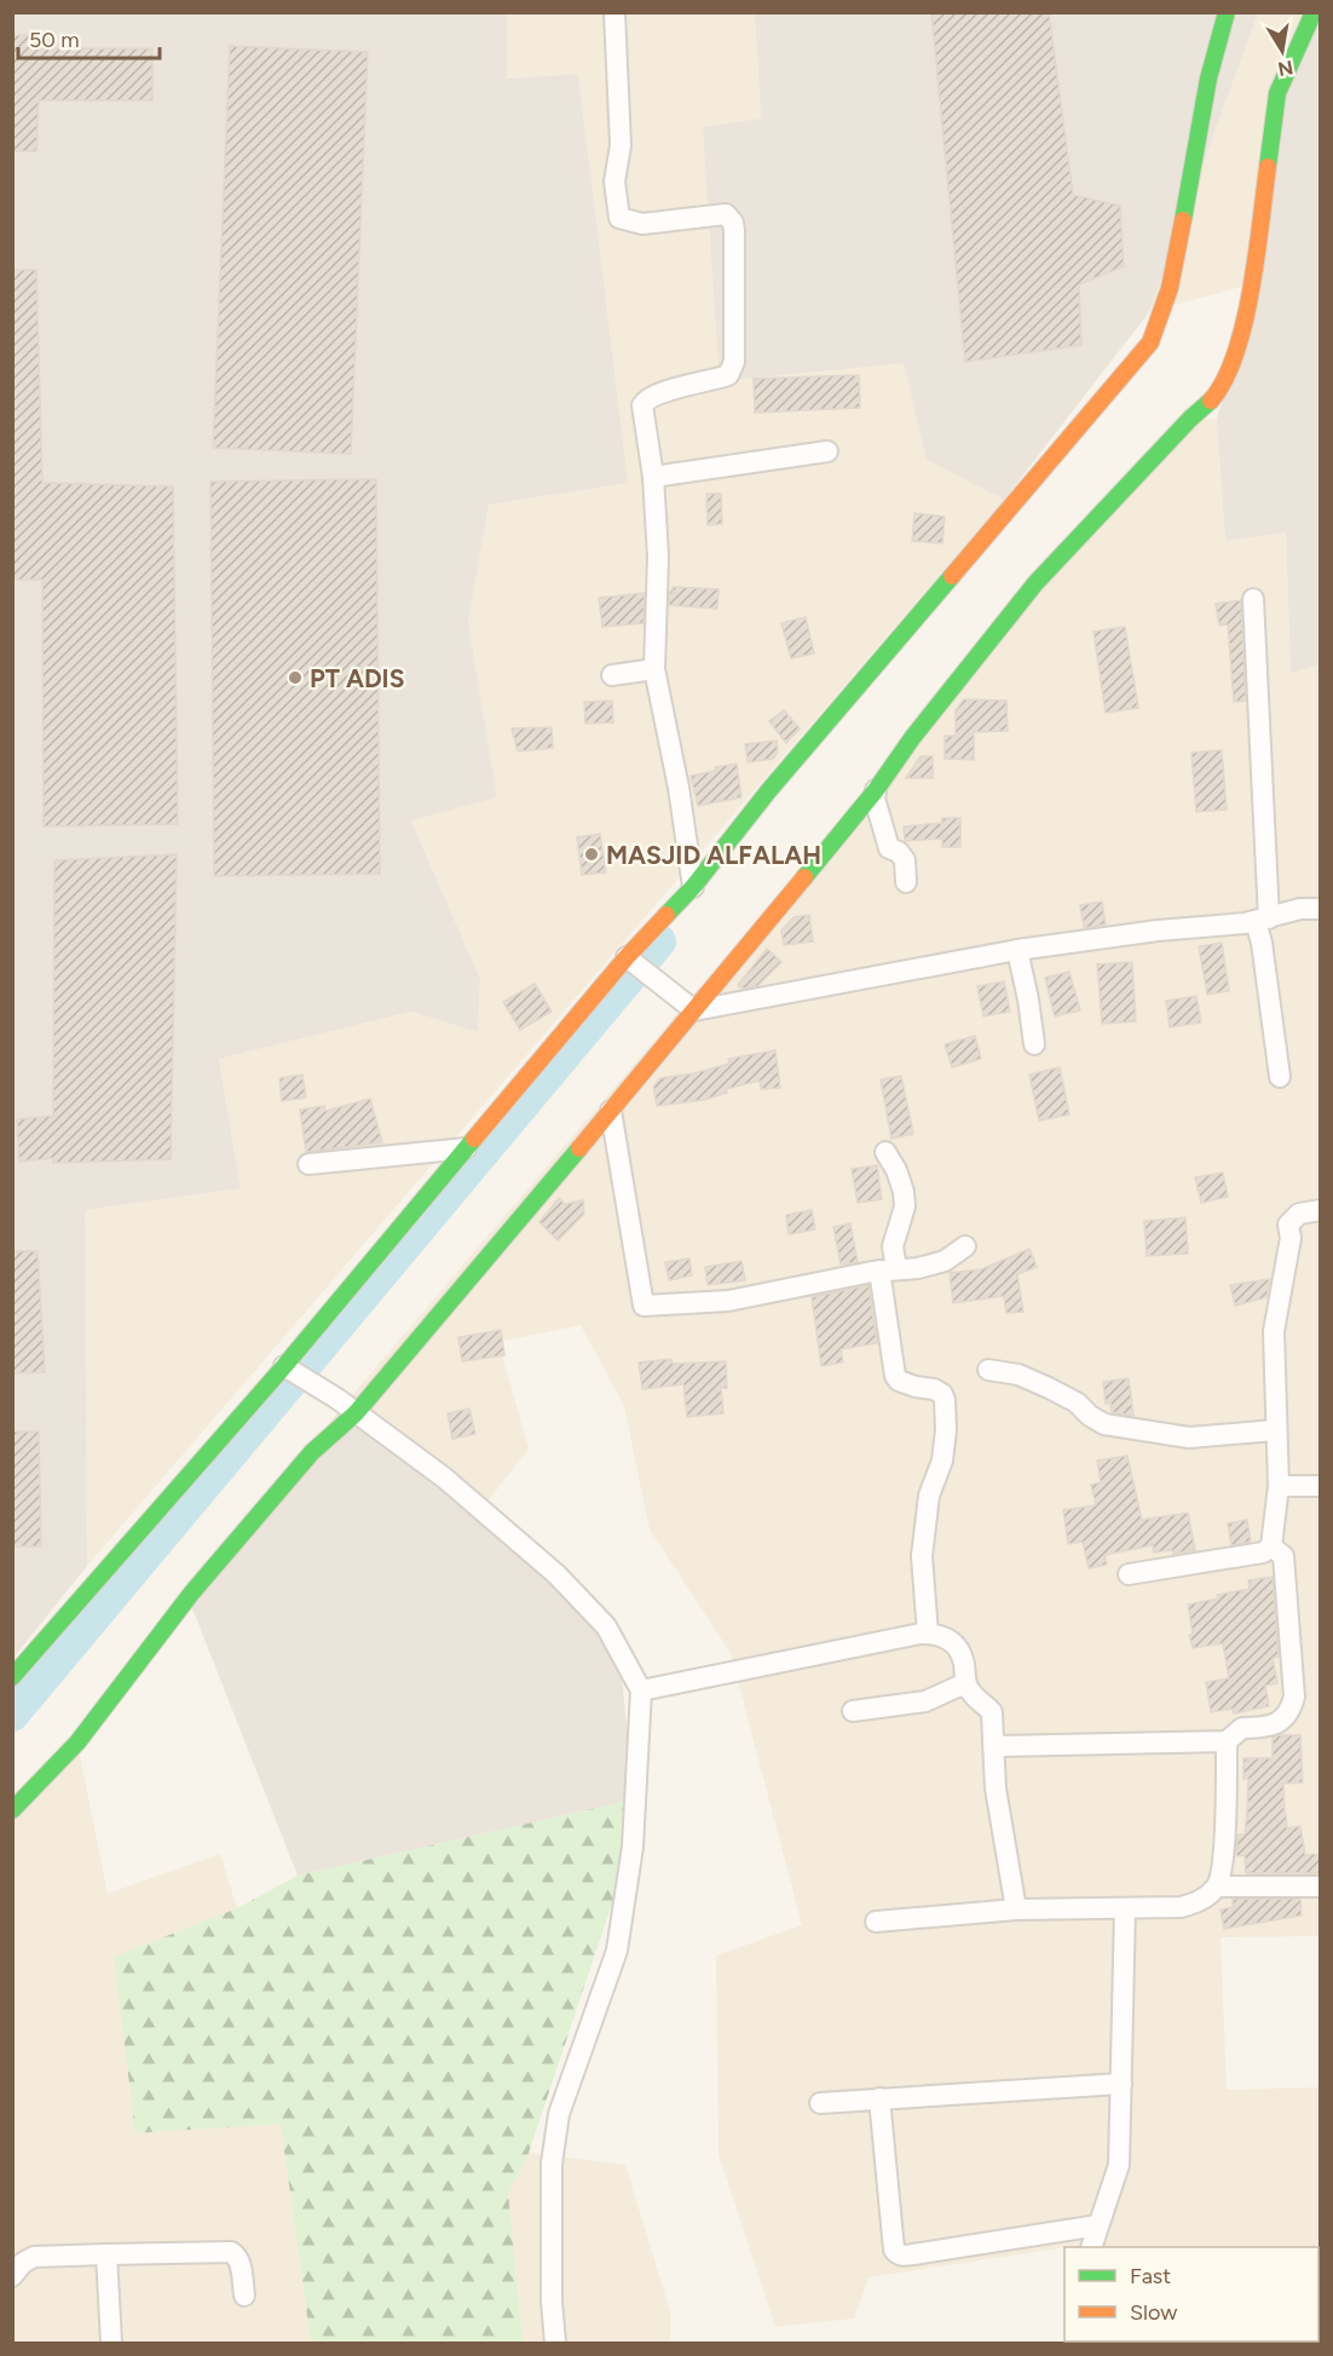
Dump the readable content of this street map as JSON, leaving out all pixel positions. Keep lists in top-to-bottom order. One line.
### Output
{"places":["PT ADIS","MASJID ALFALAH"],"legend":["Fast","Slow"],"scale_bar":"50 m","north":"bottom"}
